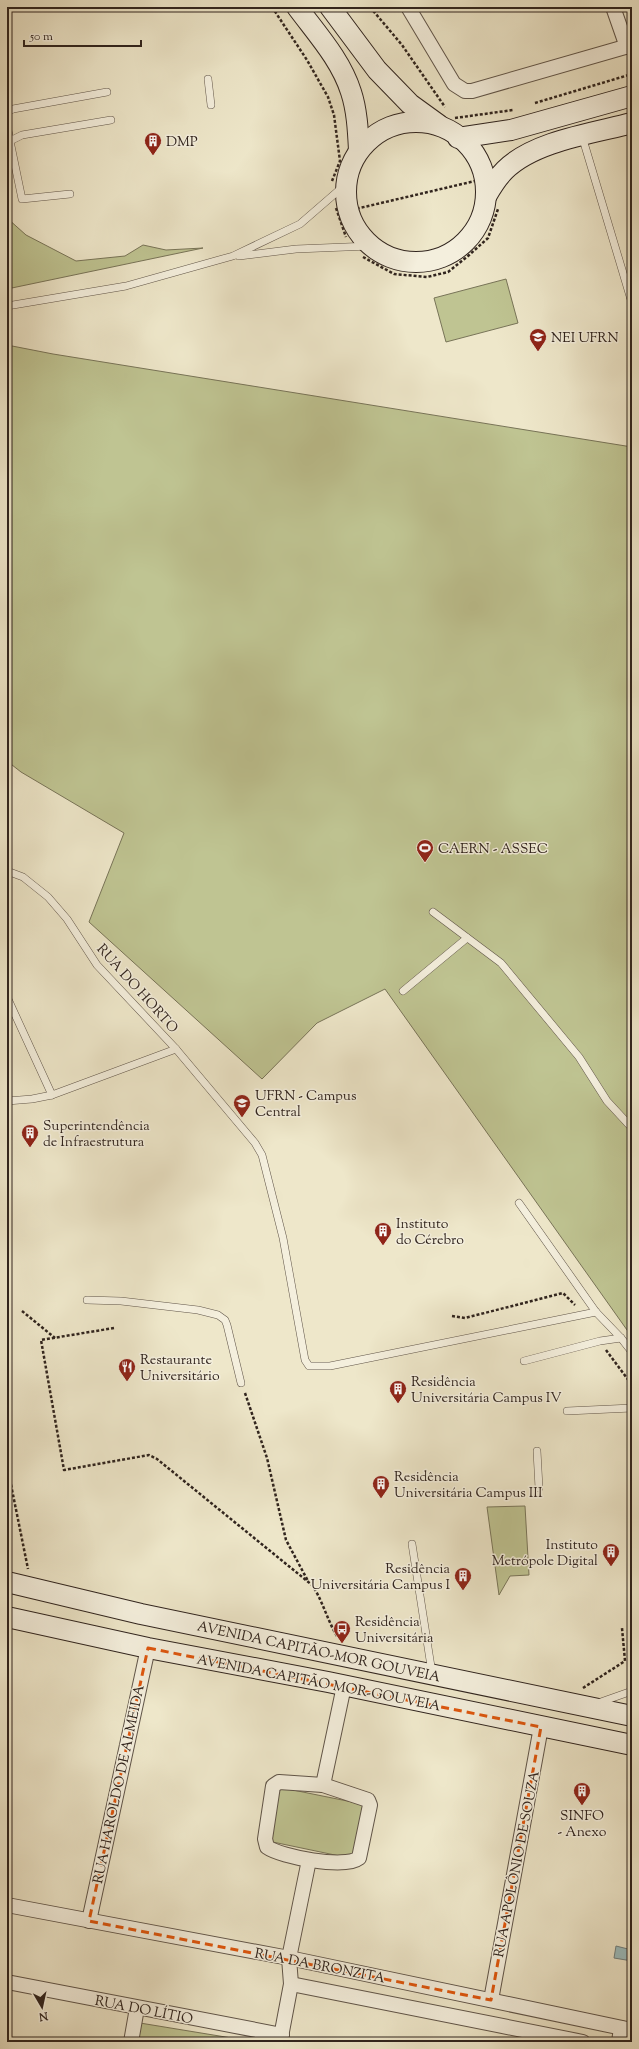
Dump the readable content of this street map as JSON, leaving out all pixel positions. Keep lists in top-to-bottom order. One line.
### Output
{"streets":{"main road":["AVENIDA CAPITÃO-MOR GOUVEIA","AVENIDA CAPITÃO MOR-GOUVEIA"],"street":["RUA HAROLDO DE ALMEIDA","RUA APOLÔNIO DE SOUZA","RUA DA BRONZITA","RUA DO LÍTIO"],"lane":["RUA DO HORTO"]},"crossings":[["AVENIDA CAPITÃO MOR-GOUVEIA","RUA HAROLDO DE ALMEIDA"],["AVENIDA CAPITÃO MOR-GOUVEIA","RUA APOLÔNIO DE SOUZA"],["RUA HAROLDO DE ALMEIDA","RUA DA BRONZITA"],["RUA APOLÔNIO DE SOUZA","RUA DA BRONZITA"]],"places":{"building":["DMP","Superintendência de Infraestrutura","Instituto do Cérebro","Residência Universitária Campus IV","Residência Universitária Campus III","Instituto Metrópole Digital","Residência Universitária Campus I","SINFO - Anexo"],"school or university":["NEI UFRN","UFRN - Campus Central"],"sports":["CAERN - ASSEC"],"restaurant":["Restaurante Universitário"],"bus stop":["Residência Universitária"]},"scale_bar":"50 m","north":"bottom"}
